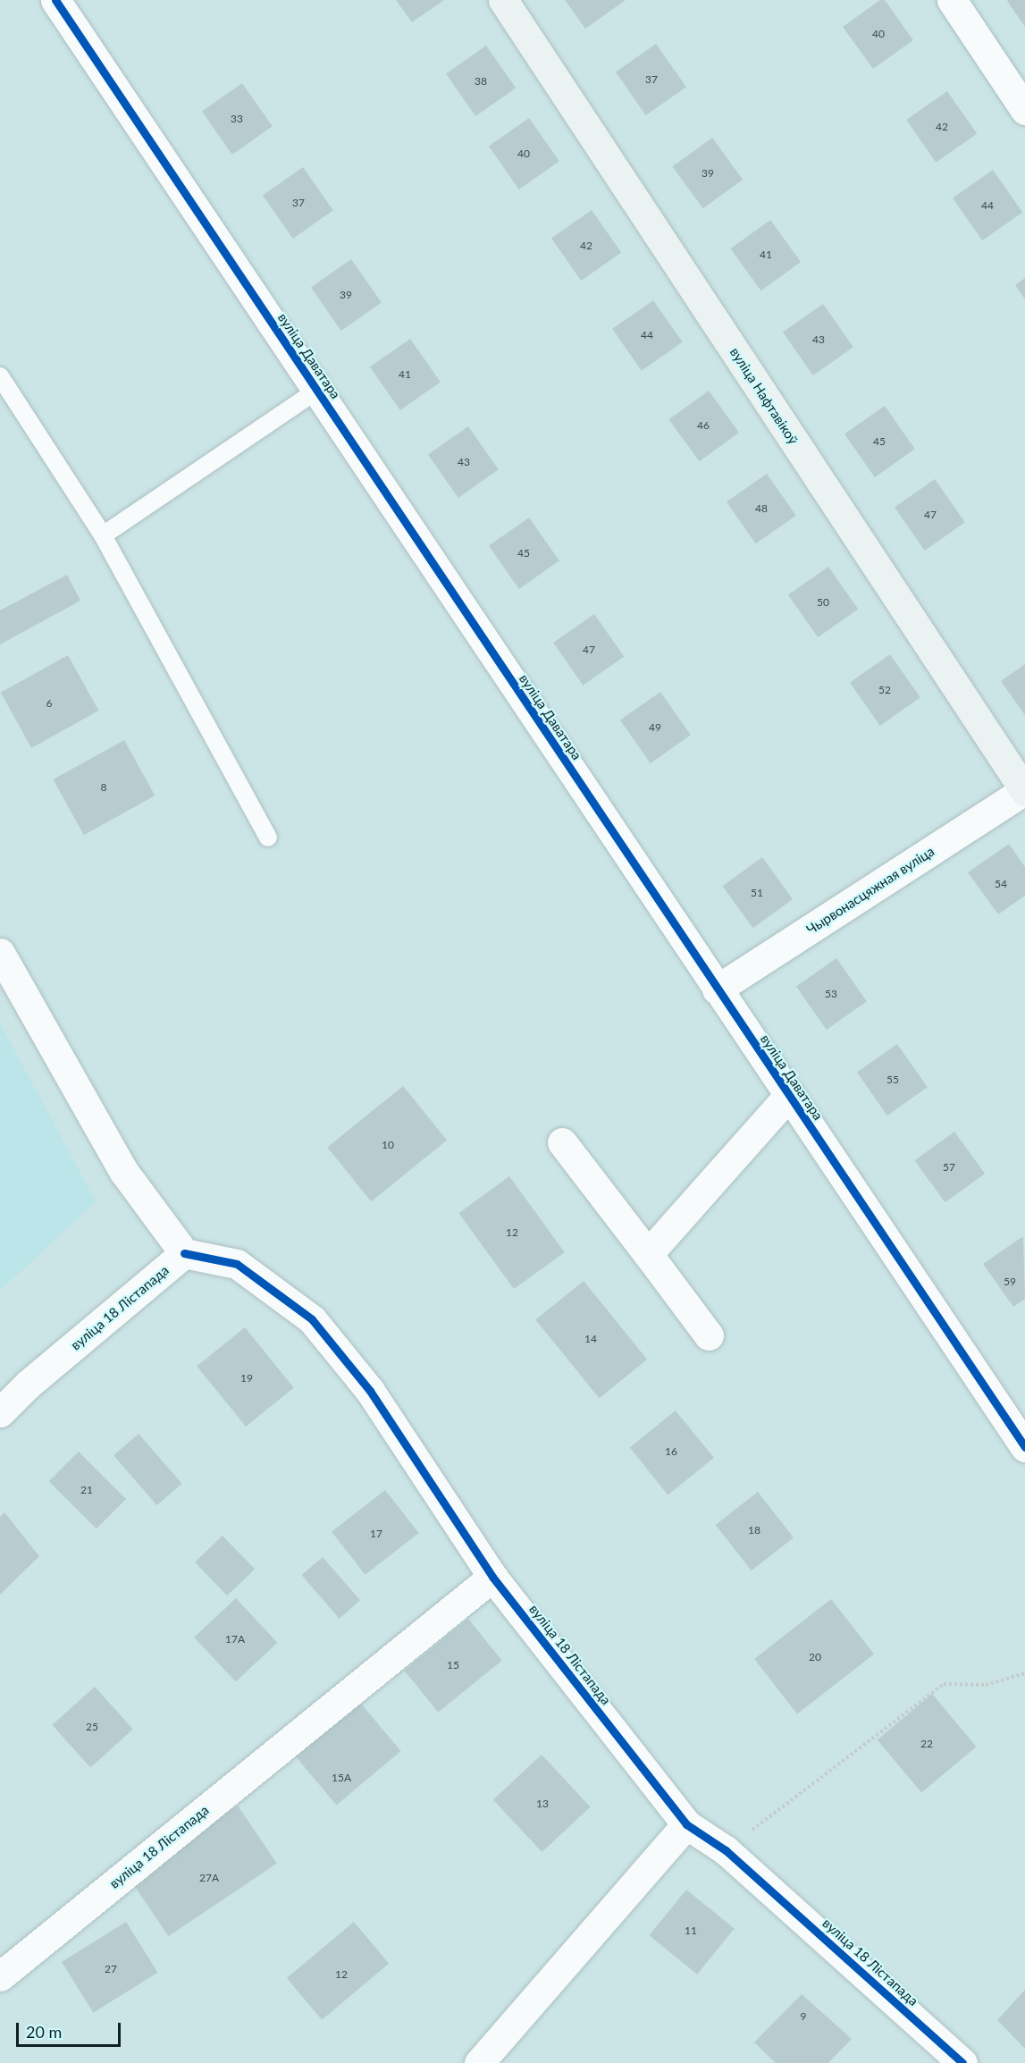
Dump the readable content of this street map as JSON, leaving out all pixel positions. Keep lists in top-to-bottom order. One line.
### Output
{"streets":{"street":["вуліца Даватара","вуліца Нафтавікоў","Чырвонасцяжная вуліца","вуліца 18 Лістапада"]},"crossings":[["вуліца Даватара","Чырвонасцяжная вуліца"],["вуліца Нафтавікоў","Чырвонасцяжная вуліца"]],"house_numbers":["40","37","38","33","42","40","39","37","44","42","41","39","44","43","41","46","45","43","48","47","45","50","47","52","6","49","8","54","51","53","55","10","57","12","59","14","19","16","21","18","17","17А","20","15","25","22","15А","13","27А","11","27","12","9"],"scale_bar":"20 m"}
